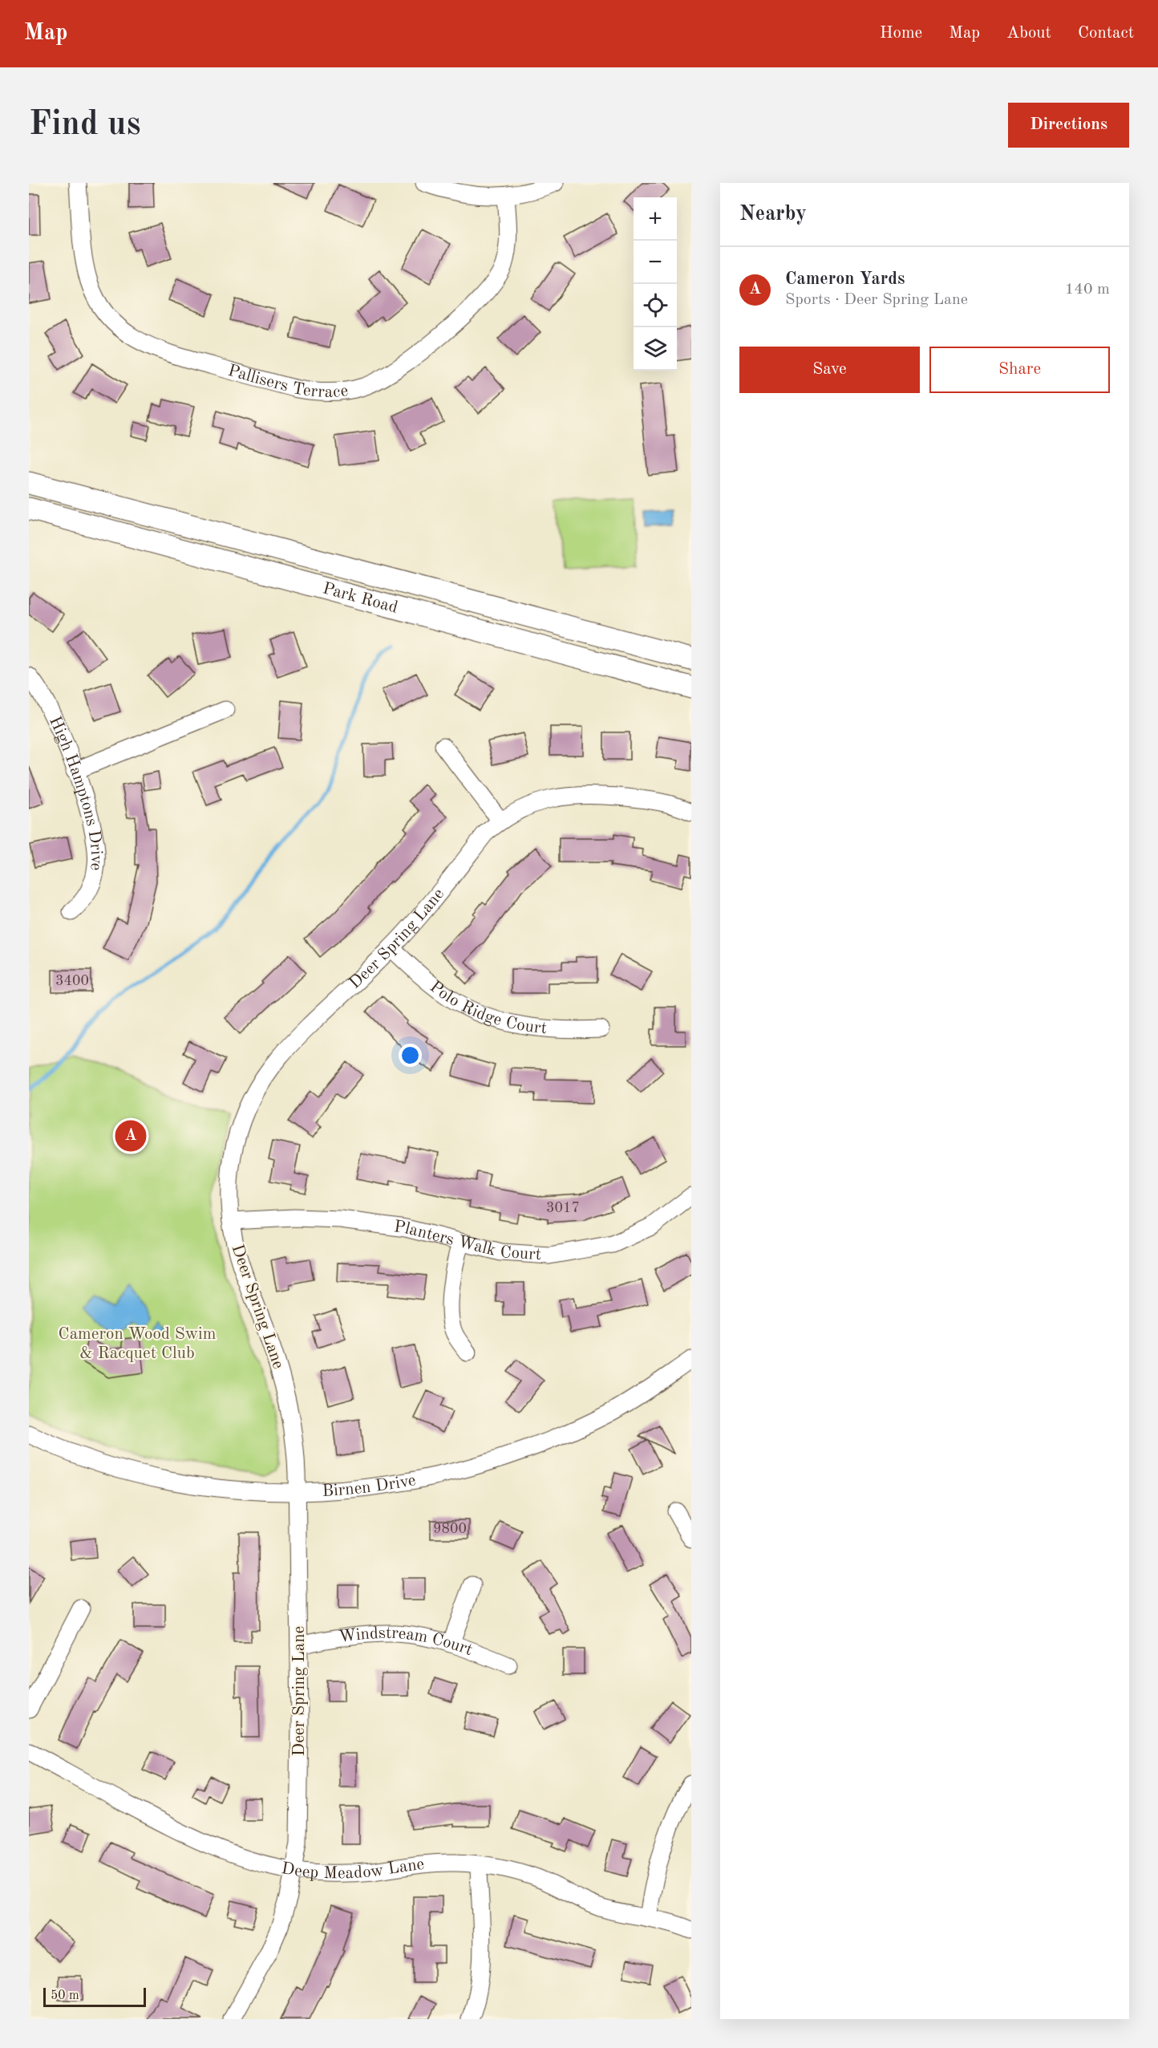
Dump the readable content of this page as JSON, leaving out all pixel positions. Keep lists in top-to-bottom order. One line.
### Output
{"streets":{"main road":["Park Road"],"street":["Pallisers Terrace","High Hamptons Drive","Deer Spring Lane","Polo Ridge Court","Planters Walk Court","Birnen Drive","Windstream Court","Deep Meadow Lane"]},"crossings":[["Deer Spring Lane","Polo Ridge Court"],["Deer Spring Lane","Planters Walk Court"],["Deer Spring Lane","Birnen Drive"],["Deer Spring Lane","Windstream Court"],["Deer Spring Lane","Deep Meadow Lane"]],"parks":["Cameron Wood Swim & Racquet Club"],"house_numbers":["3400","3017","9800"],"scale_bar":"50 m","page":{"header":"Map","nav":["Home","Map","About","Contact"],"buttons":["Directions",["Save","Share"]],"title":"Find us","heading":"Nearby","map_buttons":["+","−"],"list":[{"mark":"A","name":"Cameron Yards","note":"Sports · Deer Spring Lane","value":"140 m"}],"pins":"A","scale":"50 m"}}
